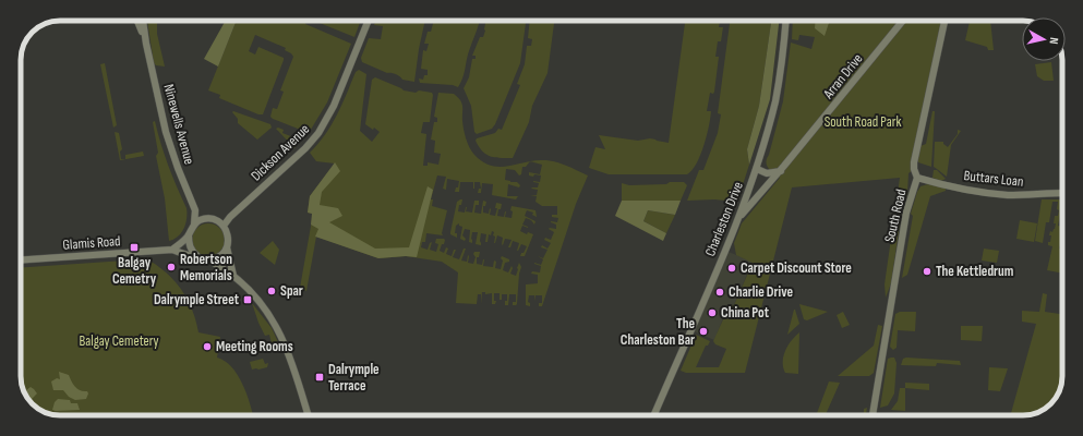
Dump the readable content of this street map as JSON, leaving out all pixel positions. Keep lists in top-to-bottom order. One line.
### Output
{"streets":{"street":["Arran Drive","Ninewells Avenue","Dickson Avenue","Buttars Loan","South Road","Charleston Drive","Glamis Road"]},"crossings":[["Arran Drive","Charleston Drive"],["Ninewells Avenue","Dickson Avenue"],["Ninewells Avenue","Glamis Road"],["Dickson Avenue","Glamis Road"],["Buttars Loan","South Road"]],"parks":["South Road Park","Balgay Cemetery"],"places":{"transit":["Balgay Cemetry","Dalrymple Street","Dalrymple Terrace"],"other":["Robertson Memorials","Carpet Discount Store","The Kettledrum","Spar","Charlie Drive","China Pot","The Charleston Bar","Meeting Rooms"]},"north":"right"}
